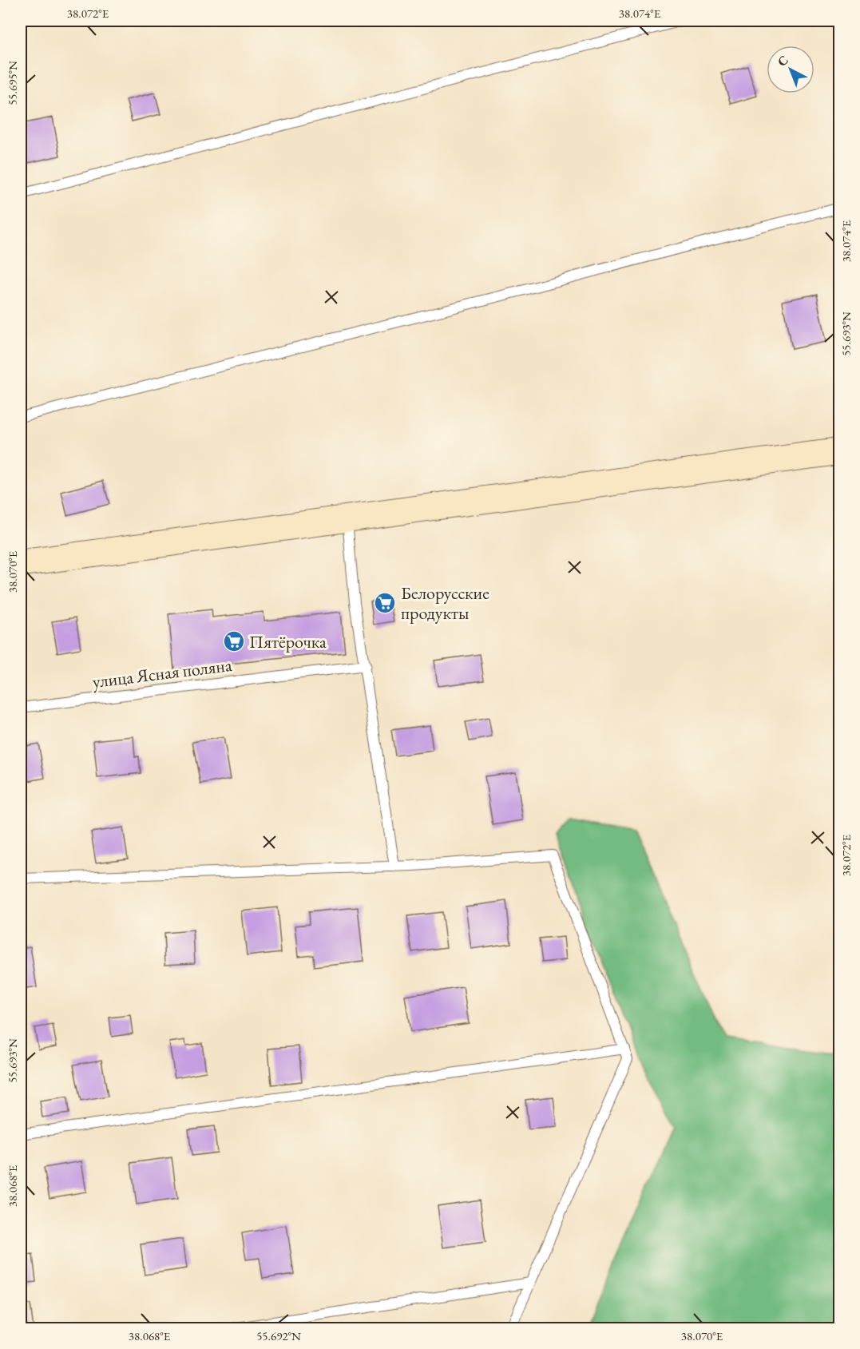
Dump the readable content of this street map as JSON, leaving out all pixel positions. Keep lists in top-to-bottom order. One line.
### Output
{"streets":{"lane":["улица Ясная поляна"]},"places":{"supermarket":["Белорусские продукты","Пятёрочка"]},"north":"top left","coordinates":["38.072°E","38.074°E","55.695°N","55.693°N","38.070°E","38.068°E","55.692°N"]}
